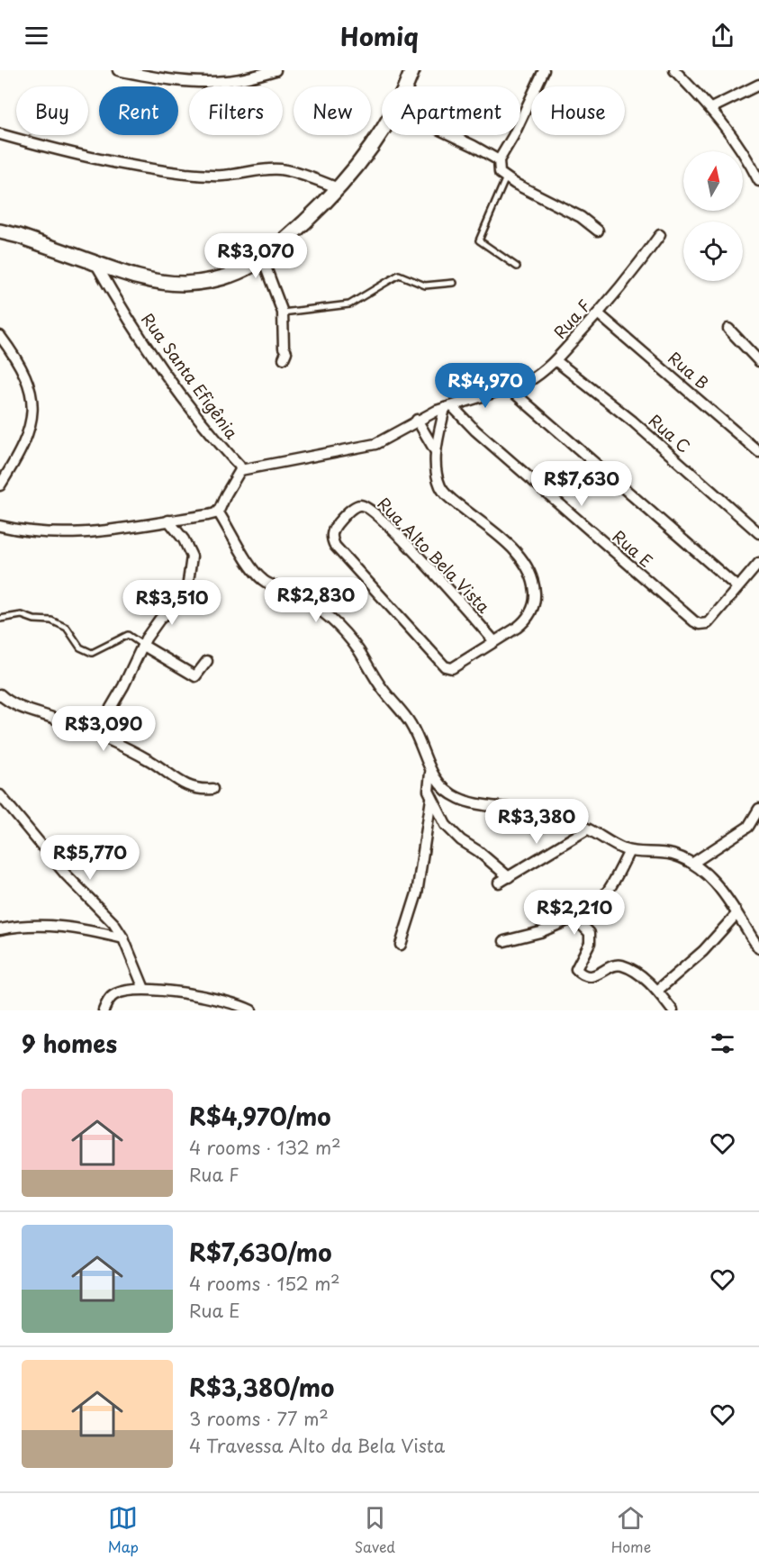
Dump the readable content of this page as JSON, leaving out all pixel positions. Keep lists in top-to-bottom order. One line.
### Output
{"streets":{"street":["Rua F","Rua B","Rua Santa Efigênia","Rua C","Rua E","Rua Alto Bela Vista"]},"crossings":[["Rua F","Rua B"],["Rua F","Rua Santa Efigênia"],["Rua F","Rua C"],["Rua F","Rua E"]],"north":"top","page":{"header":"Homiq","chip":["Buy","Rent","Filters","New","Apartment","House"],"price":["R$3,070","R$4,970","R$7,630","R$2,830","R$3,510","R$3,090","R$3,380","R$5,770","R$2,210"],"heading":"9 homes","list":[{"name":"R$4,970/mo","note":"4 rooms · 132 m² · Rua F"},{"name":"R$7,630/mo","note":"4 rooms · 152 m² · Rua E"},{"name":"R$3,380/mo","note":"3 rooms · 77 m² · 4 Travessa Alto da Bela Vista"}],"tabs":["Map","Saved","Home"]}}
